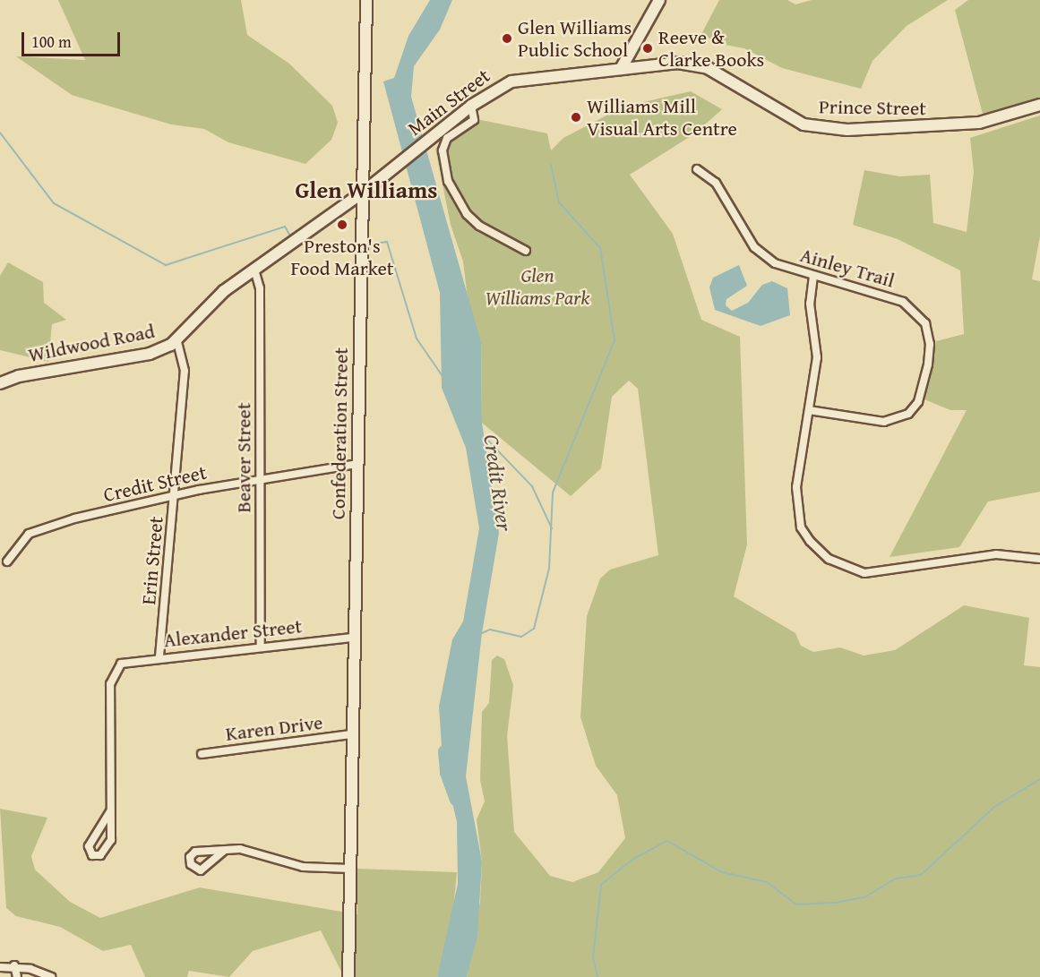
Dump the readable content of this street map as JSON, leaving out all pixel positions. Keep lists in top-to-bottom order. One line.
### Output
{"streets":{"main road":["Main Street","Prince Street","Wildwood Road","Confederation Street"],"street":["Ainley Trail","Beaver Street","Credit Street","Erin Street","Alexander Street","Karen Drive"]},"crossings":[["Main Street","Prince Street"],["Main Street","Wildwood Road"],["Main Street","Confederation Street"],["Wildwood Road","Confederation Street"],["Wildwood Road","Beaver Street"],["Wildwood Road","Erin Street"],["Confederation Street","Credit Street"],["Confederation Street","Alexander Street"],["Confederation Street","Karen Drive"],["Beaver Street","Credit Street"],["Beaver Street","Alexander Street"],["Credit Street","Erin Street"],["Erin Street","Alexander Street"]],"districts":["Glen Williams"],"water":["Credit River"],"parks":["Glen Williams Park"],"places":["Glen Williams Public School","Reeve & Clarke Books","Williams Mill Visual Arts Centre","Preston's Food Market"],"scale_bar":"100 m"}
